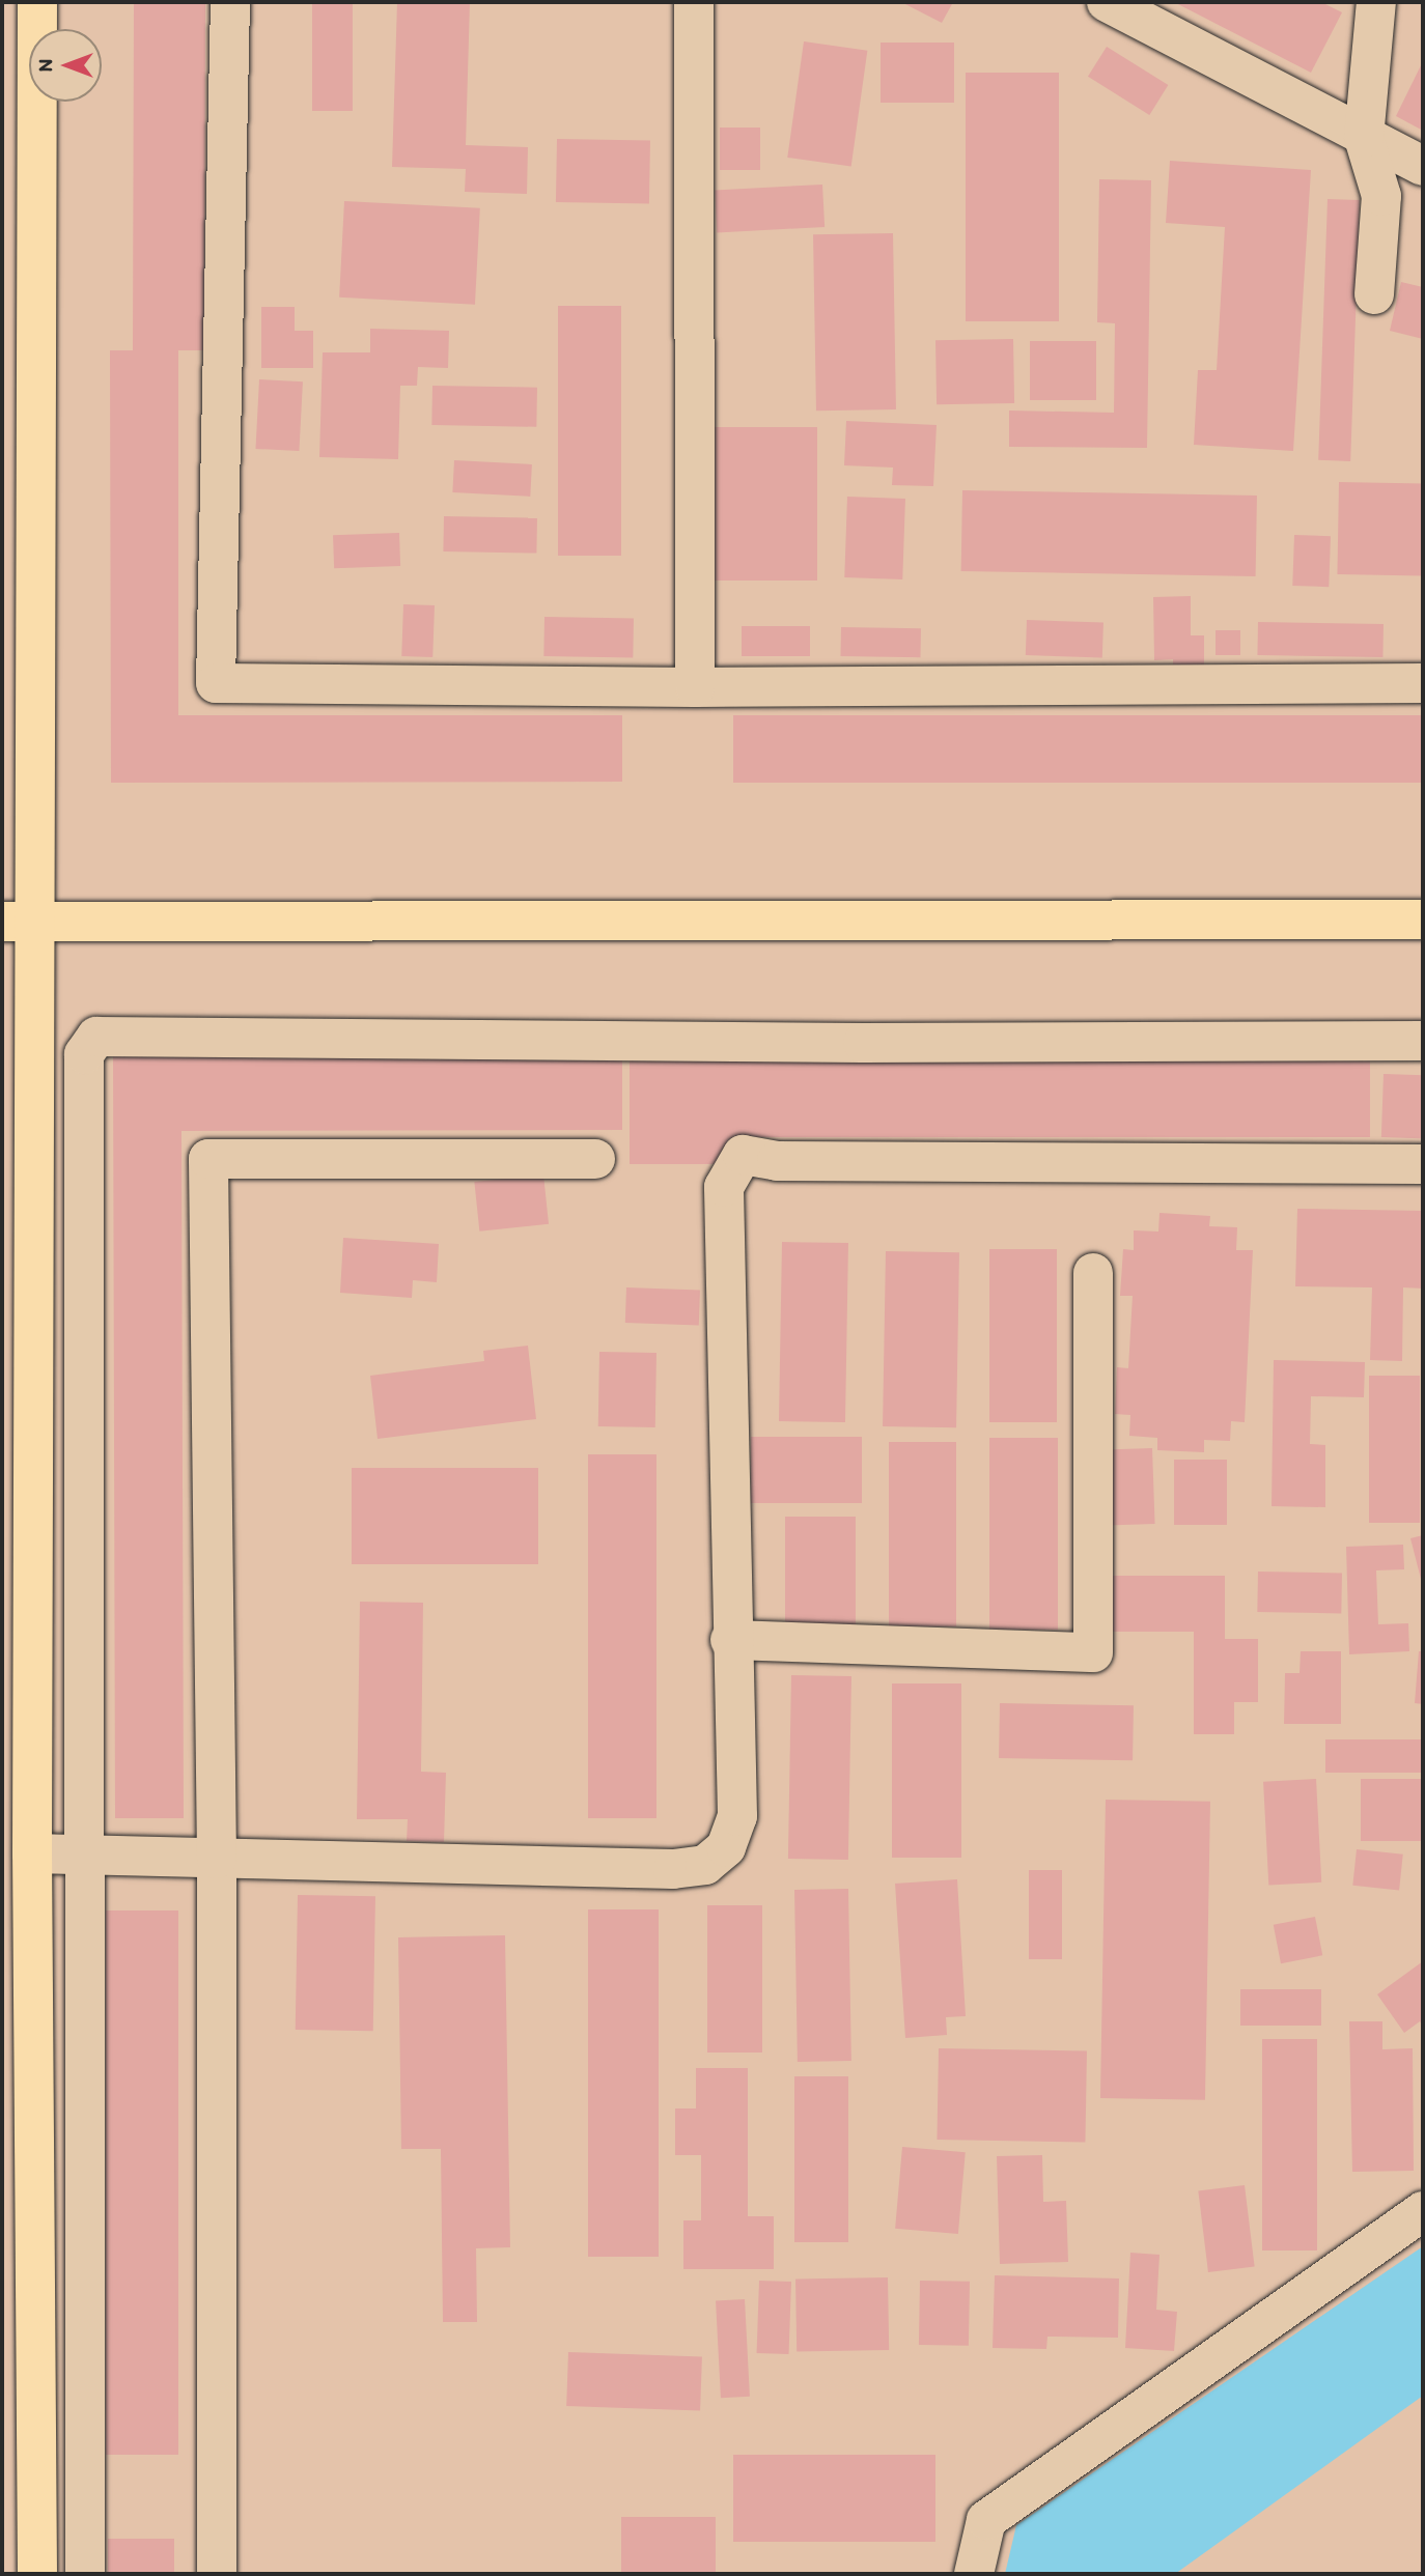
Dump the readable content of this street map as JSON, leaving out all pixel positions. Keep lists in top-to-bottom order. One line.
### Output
{"north":"left"}
